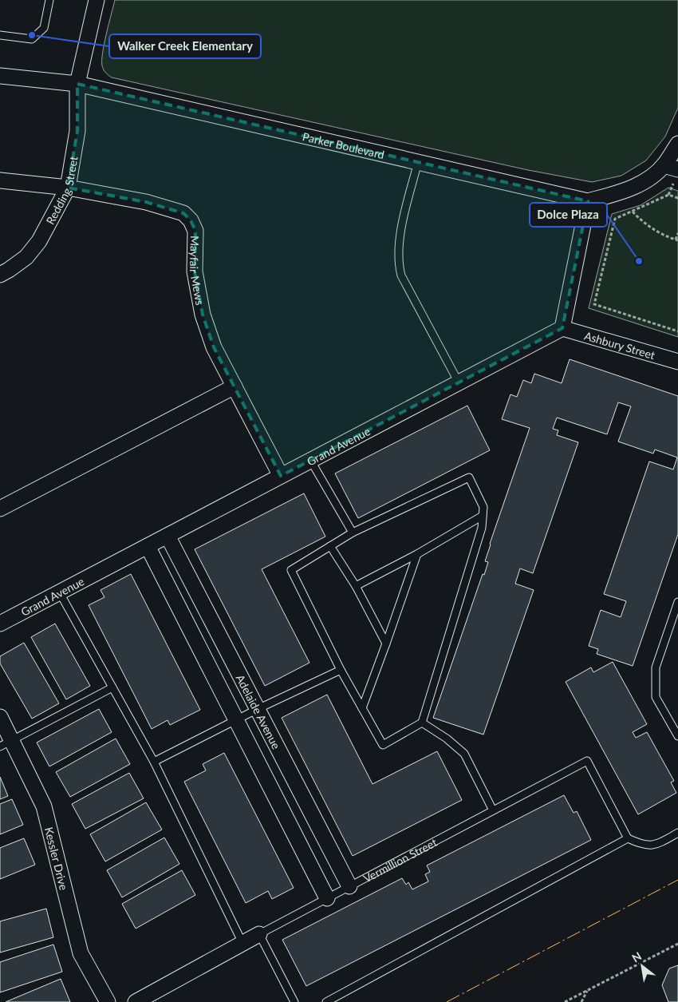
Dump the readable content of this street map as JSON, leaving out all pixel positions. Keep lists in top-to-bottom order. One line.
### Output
{"streets":{"street":["Parker Boulevard","Redding Street","Mayfair Mews","Ashbury Street","Grand Avenue","Adelaide Avenue","Kessler Drive","Vermillion Street"]},"crossings":[["Parker Boulevard","Redding Street"],["Redding Street","Mayfair Mews"],["Mayfair Mews","Grand Avenue"],["Ashbury Street","Grand Avenue"],["Grand Avenue","Adelaide Avenue"],["Adelaide Avenue","Vermillion Street"]],"places":["Walker Creek Elementary","Dolce Plaza"],"north":"top left"}
